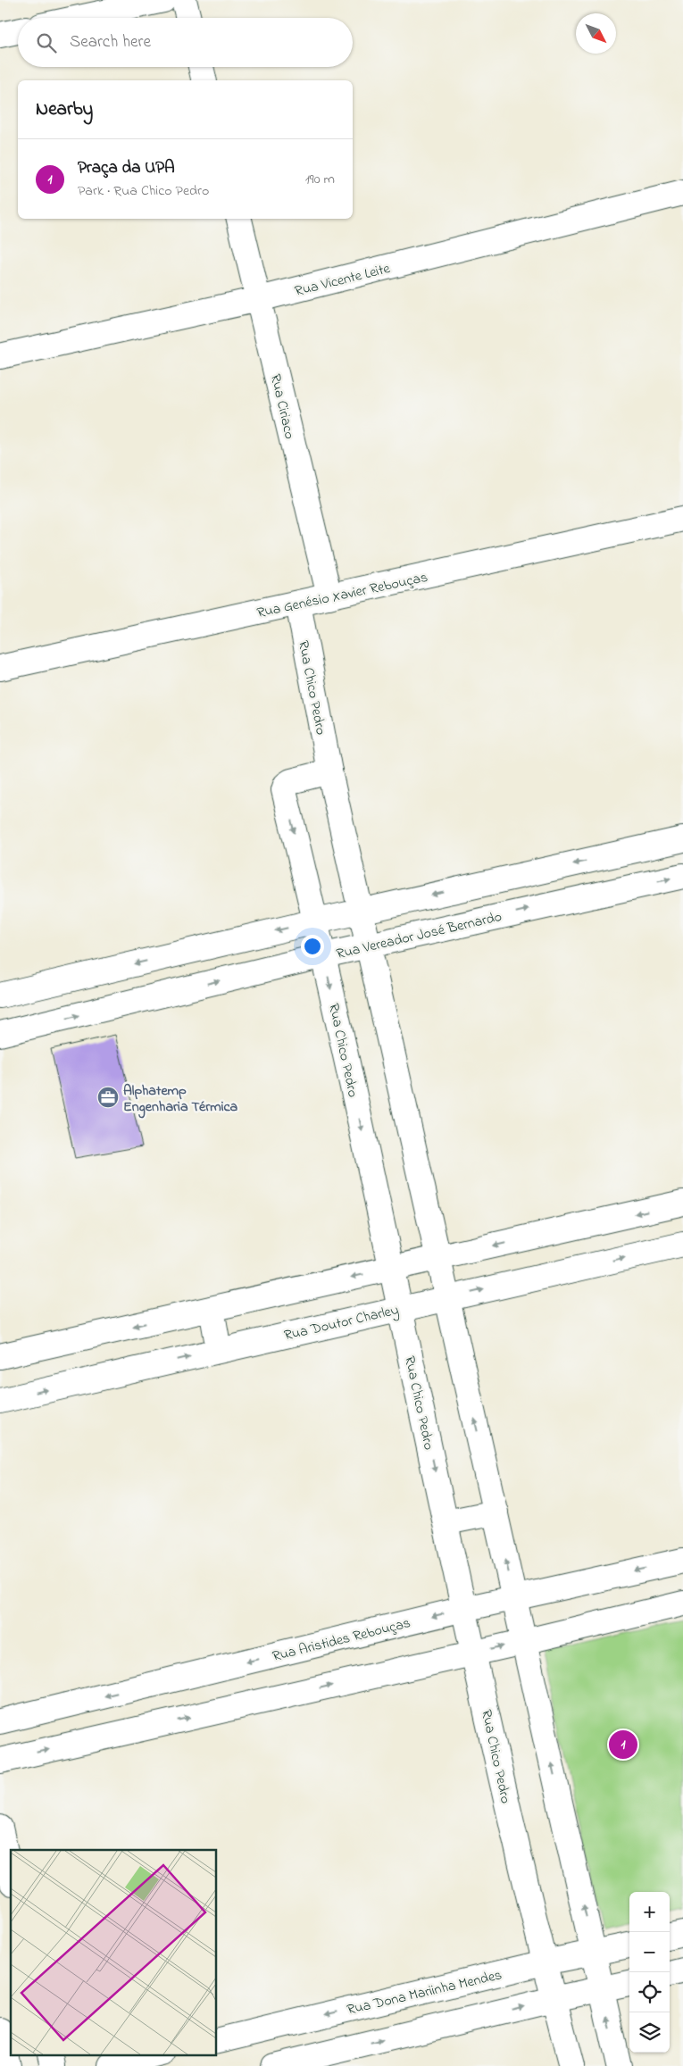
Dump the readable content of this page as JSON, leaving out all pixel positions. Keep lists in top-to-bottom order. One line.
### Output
{"streets":{"street":["Rua Vicente Leite","Rua Ciriaco","Rua Genésio Xavier Rebouças","Rua Chico Pedro","Rua Vereador José Bernardo","Rua Doutor Charley","Rua Aristides Rebouças","Rua Dona Mariinha Mendes"]},"crossings":[["Rua Vicente Leite","Rua Ciriaco"],["Rua Ciriaco","Rua Genésio Xavier Rebouças"],["Rua Genésio Xavier Rebouças","Rua Chico Pedro"],["Rua Chico Pedro","Rua Vereador José Bernardo"],["Rua Chico Pedro","Rua Doutor Charley"],["Rua Chico Pedro","Rua Aristides Rebouças"],["Rua Chico Pedro","Rua Dona Mariinha Mendes"]],"places":{"office":["Alphatemp Engenharia Térmica"]},"north":"bottom right","page":{"search":"Search here","heading":"Nearby","list":[{"mark":"1","name":"Praça da UPA","note":"Park · Rua Chico Pedro","value":"190 m"}],"pins":"1","map_buttons":["+","−"]}}
